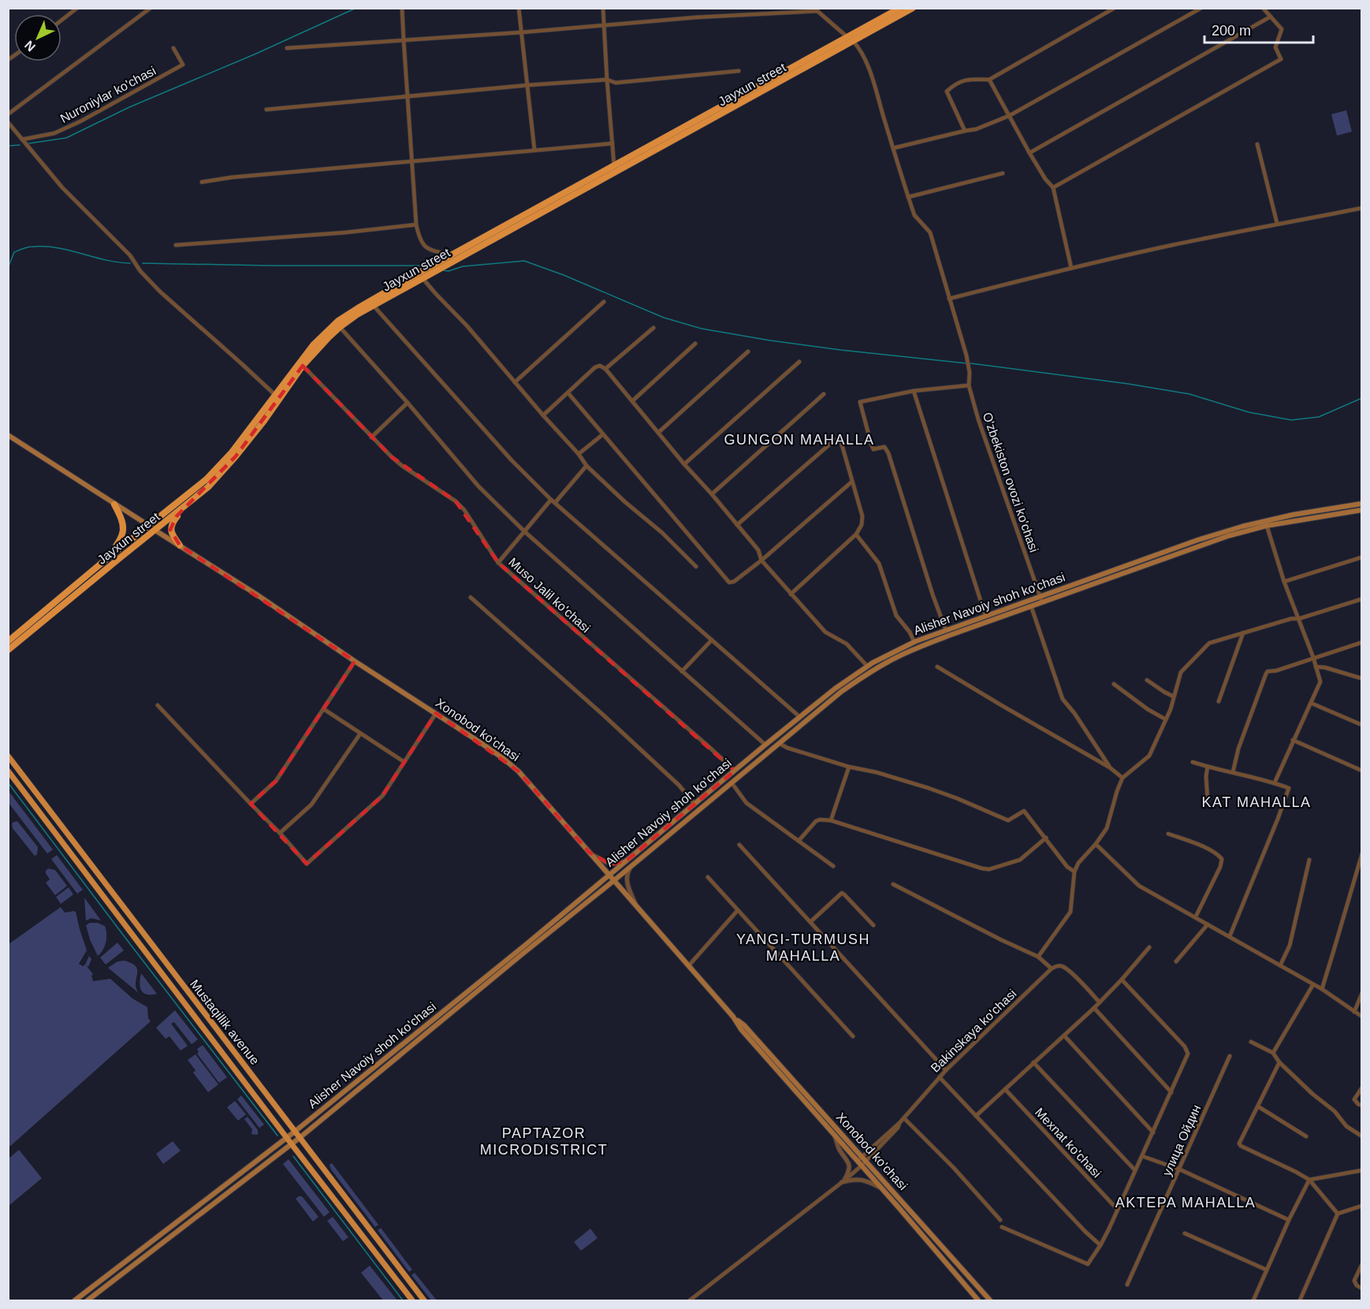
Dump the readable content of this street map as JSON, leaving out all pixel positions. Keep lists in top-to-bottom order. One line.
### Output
{"streets":{"highway":["Jayxun street"],"main road":["Alisher Navoiy shoh ko'chasi","Xonobod ko'chasi","Mustaqillik avenue"],"street":["Nuroniylar ko'chasi","O'zbekiston ovozi ko'chasi","Muso Jalil ko'chasi","Bakinskaya ko'chasi","улица Ойдин","Mexnat ko'chasi"]},"crossings":[["Jayxun street","O'zbekiston ovozi ko'chasi"],["Jayxun street","Muso Jalil ko'chasi"],["Jayxun street","Xonobod ko'chasi"],["O'zbekiston ovozi ko'chasi","Alisher Navoiy shoh ko'chasi"],["Muso Jalil ko'chasi","Alisher Navoiy shoh ko'chasi"],["Alisher Navoiy shoh ko'chasi","Xonobod ko'chasi"],["Alisher Navoiy shoh ko'chasi","Mustaqillik avenue"],["Xonobod ko'chasi","Bakinskaya ko'chasi"]],"districts":["GUNGON MAHALLA","KAT MAHALLA","YANGI-TURMUSH MAHALLA","PAРTAZOR MICRODISTRICT","AKTEPA MAHALLA"],"scale_bar":"200 m","north":"bottom left"}
